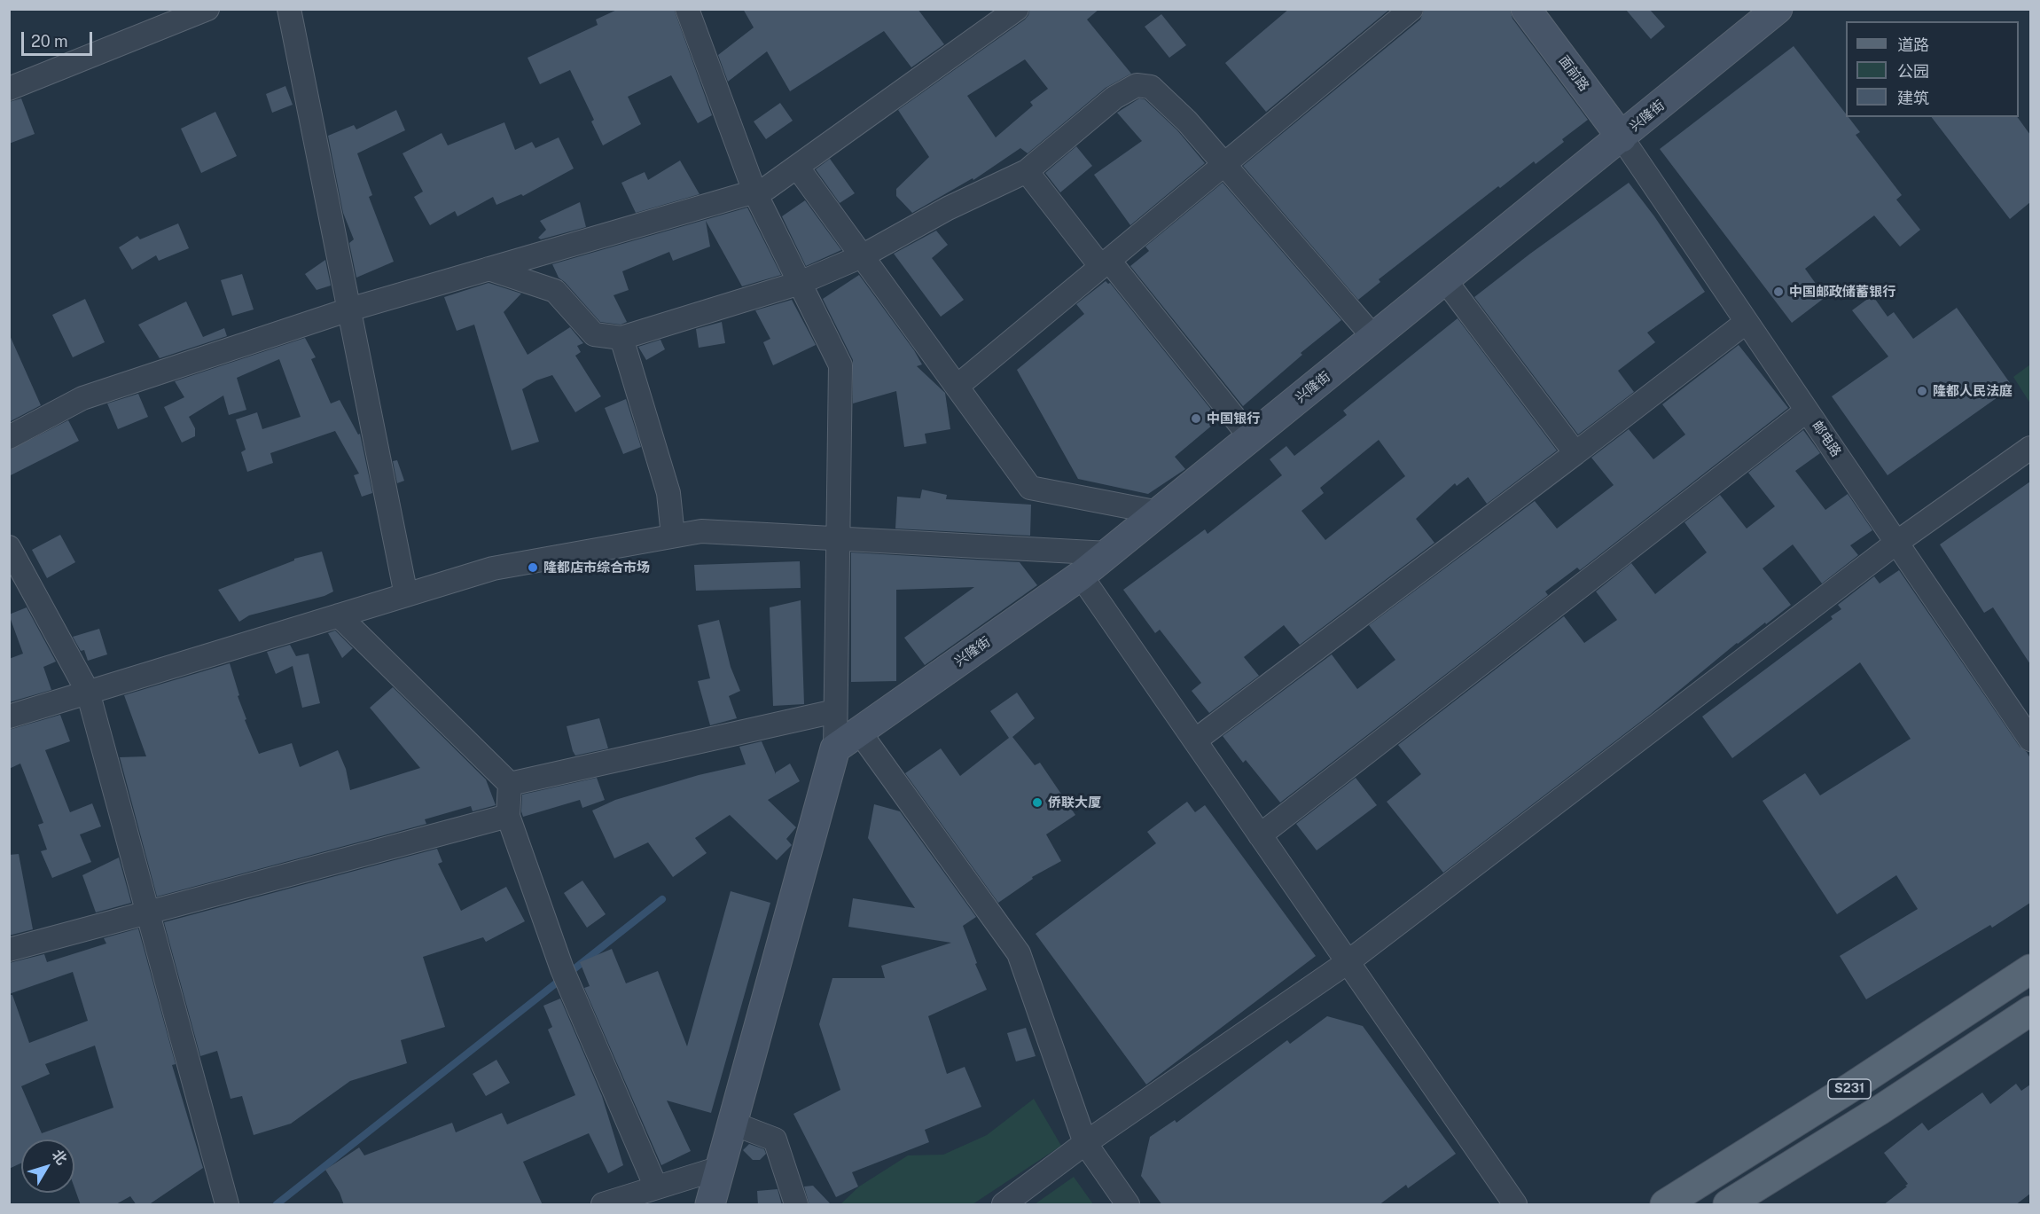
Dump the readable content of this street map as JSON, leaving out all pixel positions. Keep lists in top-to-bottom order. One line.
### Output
{"streets":{"main road":["S231"],"street":["面前路","兴隆街","邮电路"]},"crossings":[["面前路","兴隆街"],["面前路","邮电路"],["兴隆街","邮电路"]],"places":["中国邮政储蓄银行","隆都人民法庭","中国银行","隆都店市综合市场","侨联大厦"],"legend":["道路","公园","建筑"],"scale_bar":"20 m","north":"top right"}
